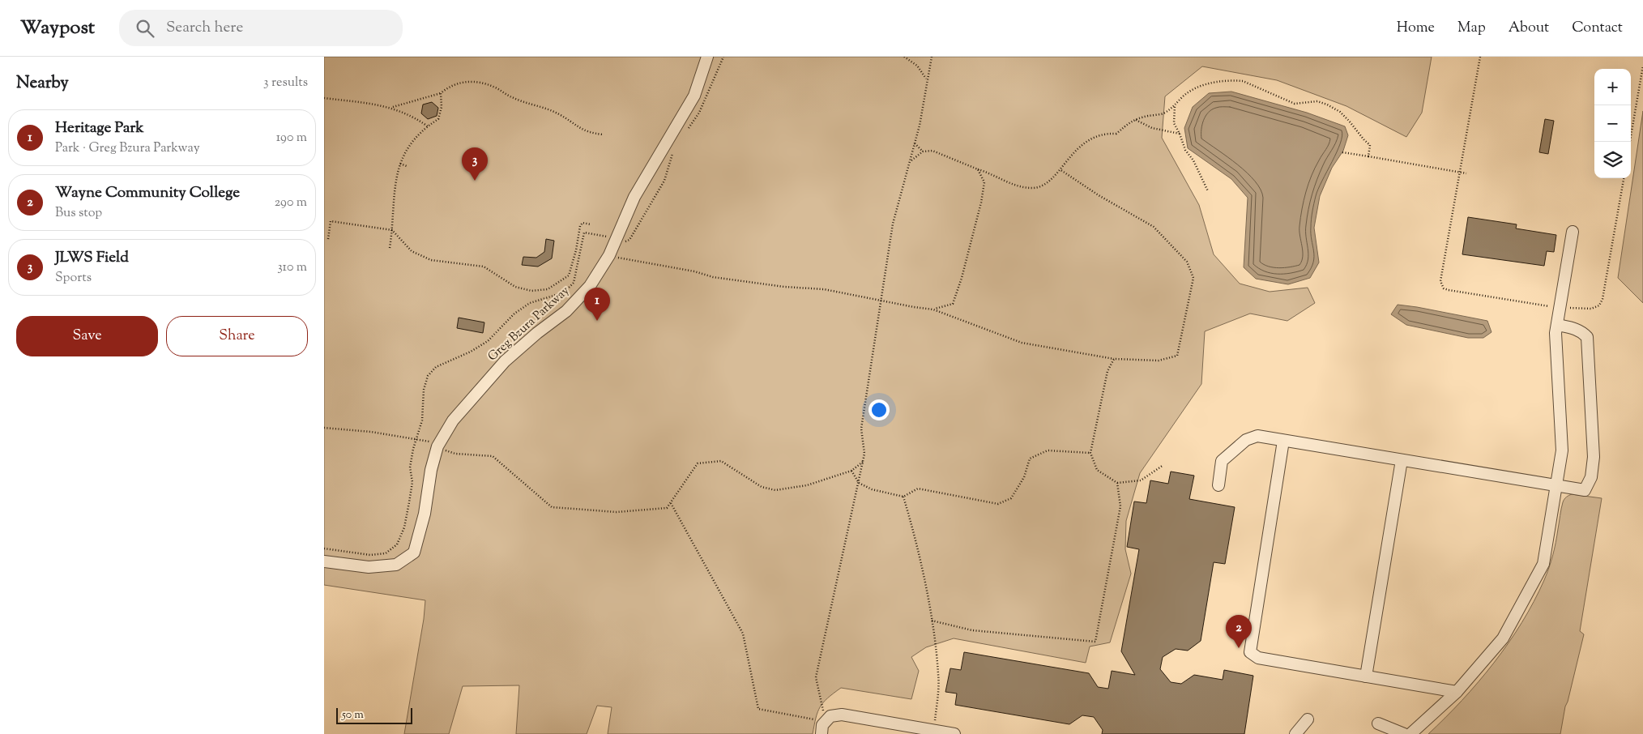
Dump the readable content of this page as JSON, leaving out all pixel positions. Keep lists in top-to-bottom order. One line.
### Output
{"streets":{"street":["Greg Bzura Parkway"]},"scale_bar":"50 m","page":{"header":"Waypost","search":"Search here","nav":["Home","Map","About","Contact"],"heading":["Nearby","3 results"],"map_buttons":["+","−"],"list":[{"mark":"1","name":"Heritage Park","note":"Park · Greg Bzura Parkway","value":"190 m"},{"mark":"2","name":"Wayne Community College","note":"Bus stop","value":"290 m"},{"mark":"3","name":"JLWS Field","note":"Sports","value":"310 m"}],"pins":["3","1","2"],"buttons":["Save","Share"],"scale":"50 m"}}
